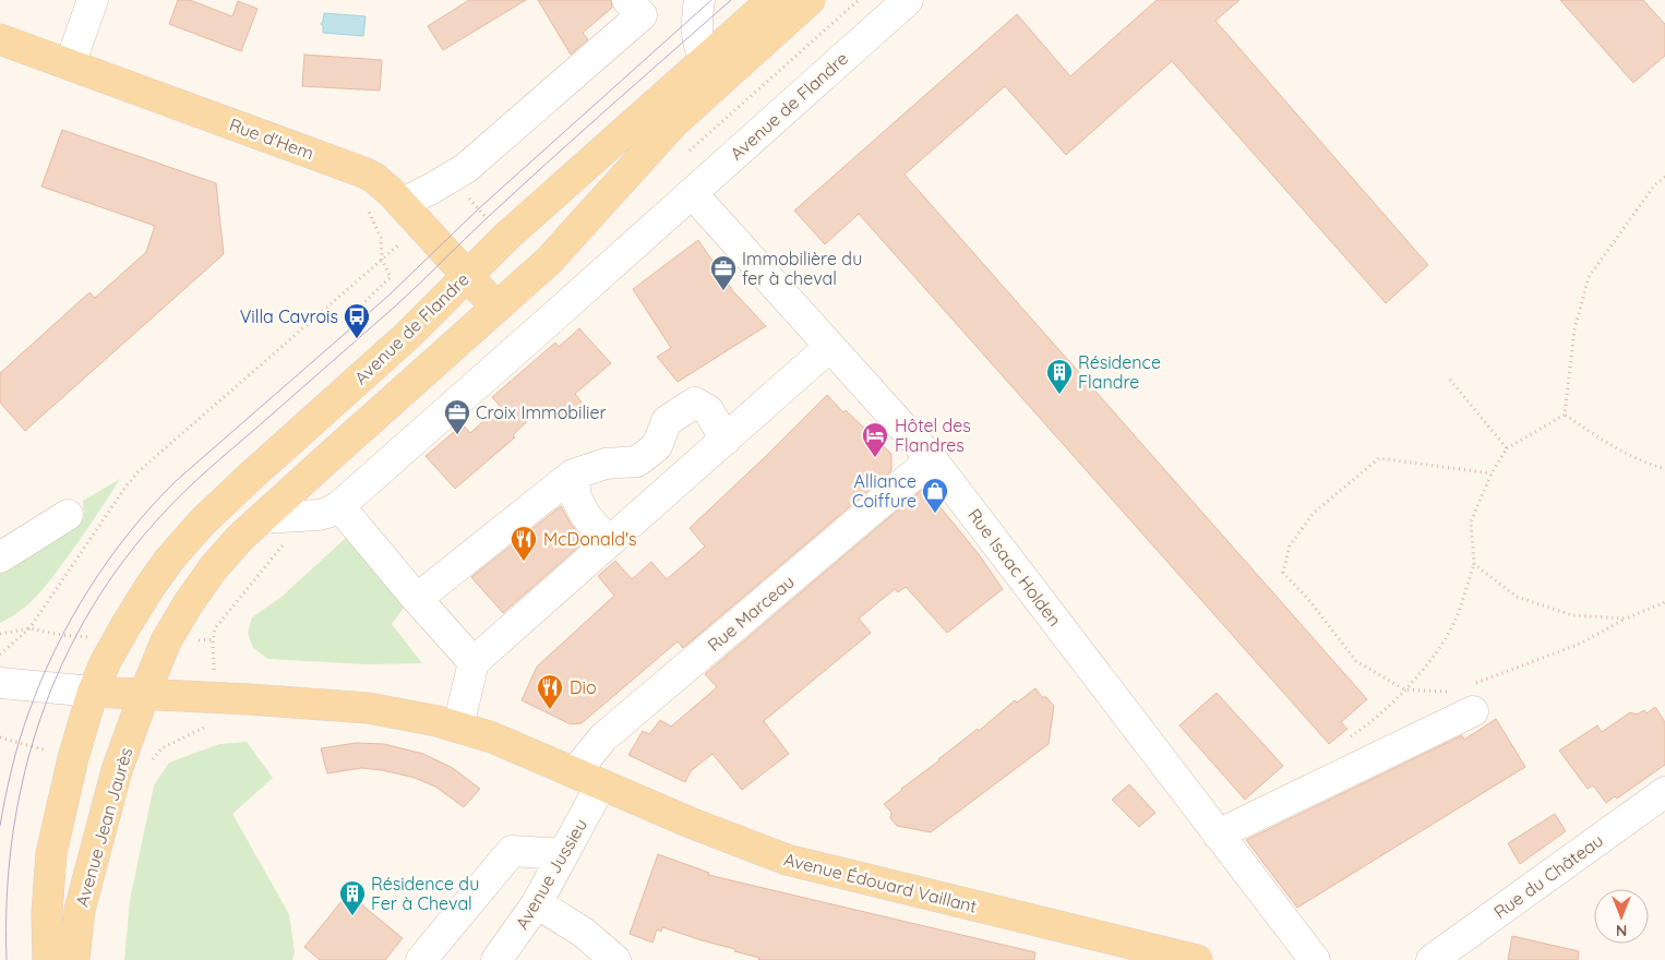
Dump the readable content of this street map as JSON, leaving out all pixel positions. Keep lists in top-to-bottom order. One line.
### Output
{"streets":{"main road":["Avenue de Flandre","Rue d'Hem","Avenue Jean Jaurès","Avenue Édouard Vaillant"],"street":["Rue Isaac Holden","Rue Marceau","Avenue Jussieu","Rue du Château"]},"crossings":[["Avenue de Flandre","Rue d'Hem"],["Avenue de Flandre","Rue Isaac Holden"],["Avenue de Flandre","Avenue Jean Jaurès"],["Avenue de Flandre","Avenue Édouard Vaillant"],["Rue Isaac Holden","Rue Marceau"],["Rue Marceau","Avenue Édouard Vaillant"],["Avenue Jean Jaurès","Avenue Édouard Vaillant"],["Avenue Jussieu","Avenue Édouard Vaillant"]],"places":{"office":["Immobilière du fer à cheval","Croix Immobilier"],"bus stop":["Villa Cavrois"],"building":["Résidence Flandre","Résidence du Fer à Cheval"],"hotel":["Hôtel des Flandres"],"shop":["Alliance Coiffure"],"restaurant":["McDonald's","Dio"]},"north":"bottom"}
